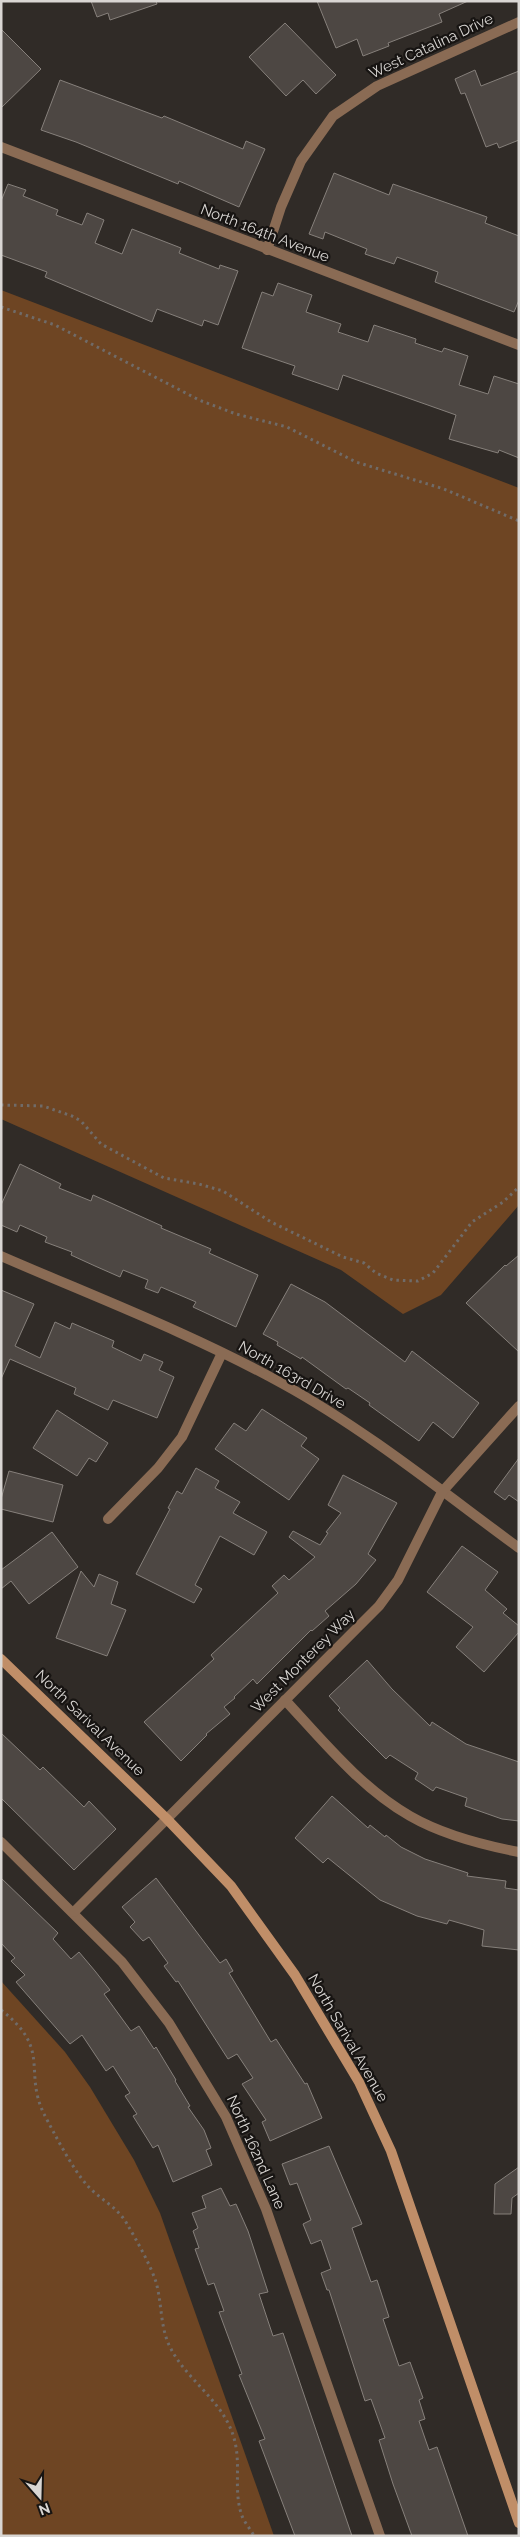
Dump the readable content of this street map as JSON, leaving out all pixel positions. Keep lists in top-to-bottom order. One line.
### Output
{"streets":{"street":["West Catalina Drive","North 164th Avenue","North 163rd Drive","West Monterey Way","North Sarival Avenue","North 162nd Lane"]},"crossings":[["West Catalina Drive","North 164th Avenue"],["North 163rd Drive","West Monterey Way"],["West Monterey Way","North Sarival Avenue"],["West Monterey Way","North 162nd Lane"]],"north":"bottom"}
